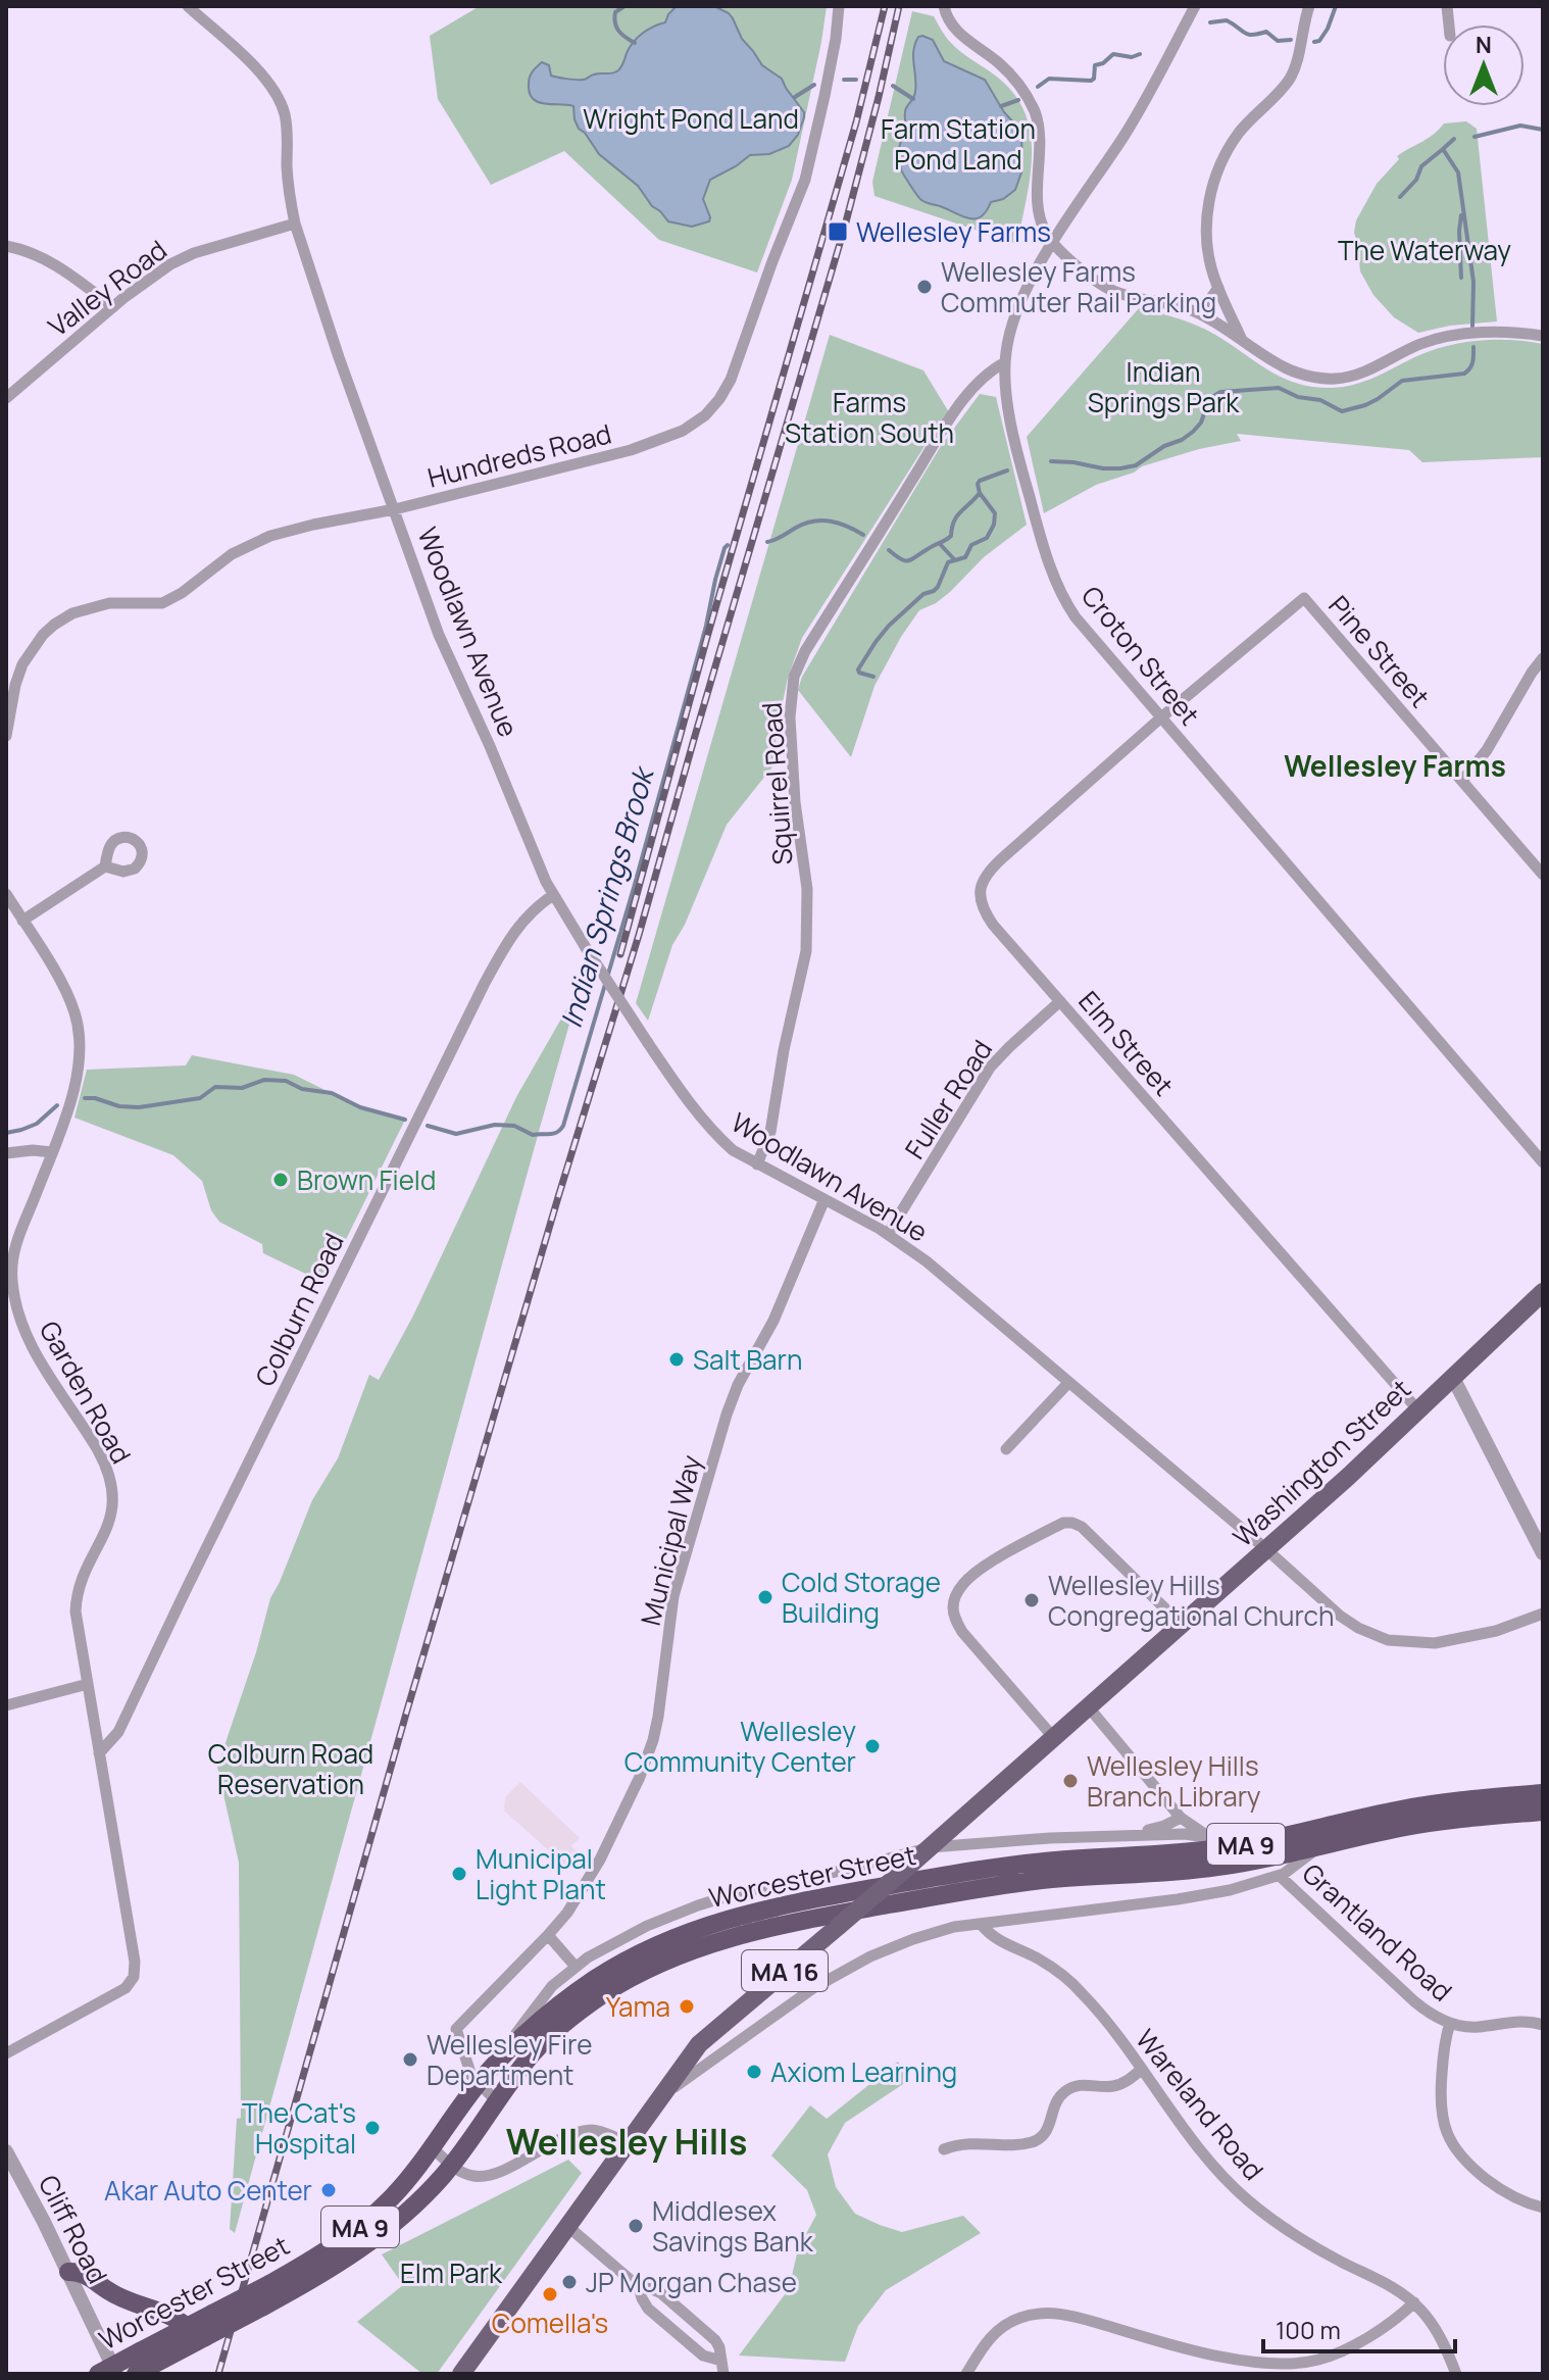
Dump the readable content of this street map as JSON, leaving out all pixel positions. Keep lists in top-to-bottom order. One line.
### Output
{"streets":{"highway":["MA 9","Worcester Street"],"main road":["Washington Street","MA 16"],"street":["Valley Road","Hundreds Road","Woodlawn Avenue","Pine Street","Croton Street","Squirrel Road","Elm Street","Fuller Road","Colburn Road","Garden Road","Municipal Way","Grantland Road","Wareland Road","Cliff Road"]},"crossings":[["Valley Road","Woodlawn Avenue"],["Hundreds Road","Woodlawn Avenue"],["Woodlawn Avenue","Squirrel Road"],["Woodlawn Avenue","Fuller Road"],["Woodlawn Avenue","Colburn Road"],["Woodlawn Avenue","Washington Street"],["Woodlawn Avenue","Municipal Way"],["Pine Street","Croton Street"],["Pine Street","Elm Street"],["Croton Street","Squirrel Road"],["Croton Street","Elm Street"],["Elm Street","Fuller Road"],["Elm Street","Washington Street"],["Colburn Road","Garden Road"],["Municipal Way","Worcester Street"]],"districts":["Wellesley Farms","Wellesley Hills"],"water":["Indian Springs Brook"],"parks":["Wright Pond Land","Farm Station Pond Land","The Waterway","Indian Springs Park","Farms Station South","Colburn Road Reservation","Elm Park"],"places":{"transit":["Wellesley Farms"],"other":["Wellesley Farms Commuter Rail Parking","Brown Field","Salt Barn","Cold Storage Building","Wellesley Hills Congregational Church","Wellesley Community Center","Wellesley Hills Branch Library","Municipal Light Plant","Yama","Wellesley Fire Department","Axiom Learning","The Cat's Hospital","Akar Auto Center","Middlesex Savings Bank","JP Morgan Chase","Comella's"]},"scale_bar":"100 m","north":"top"}
